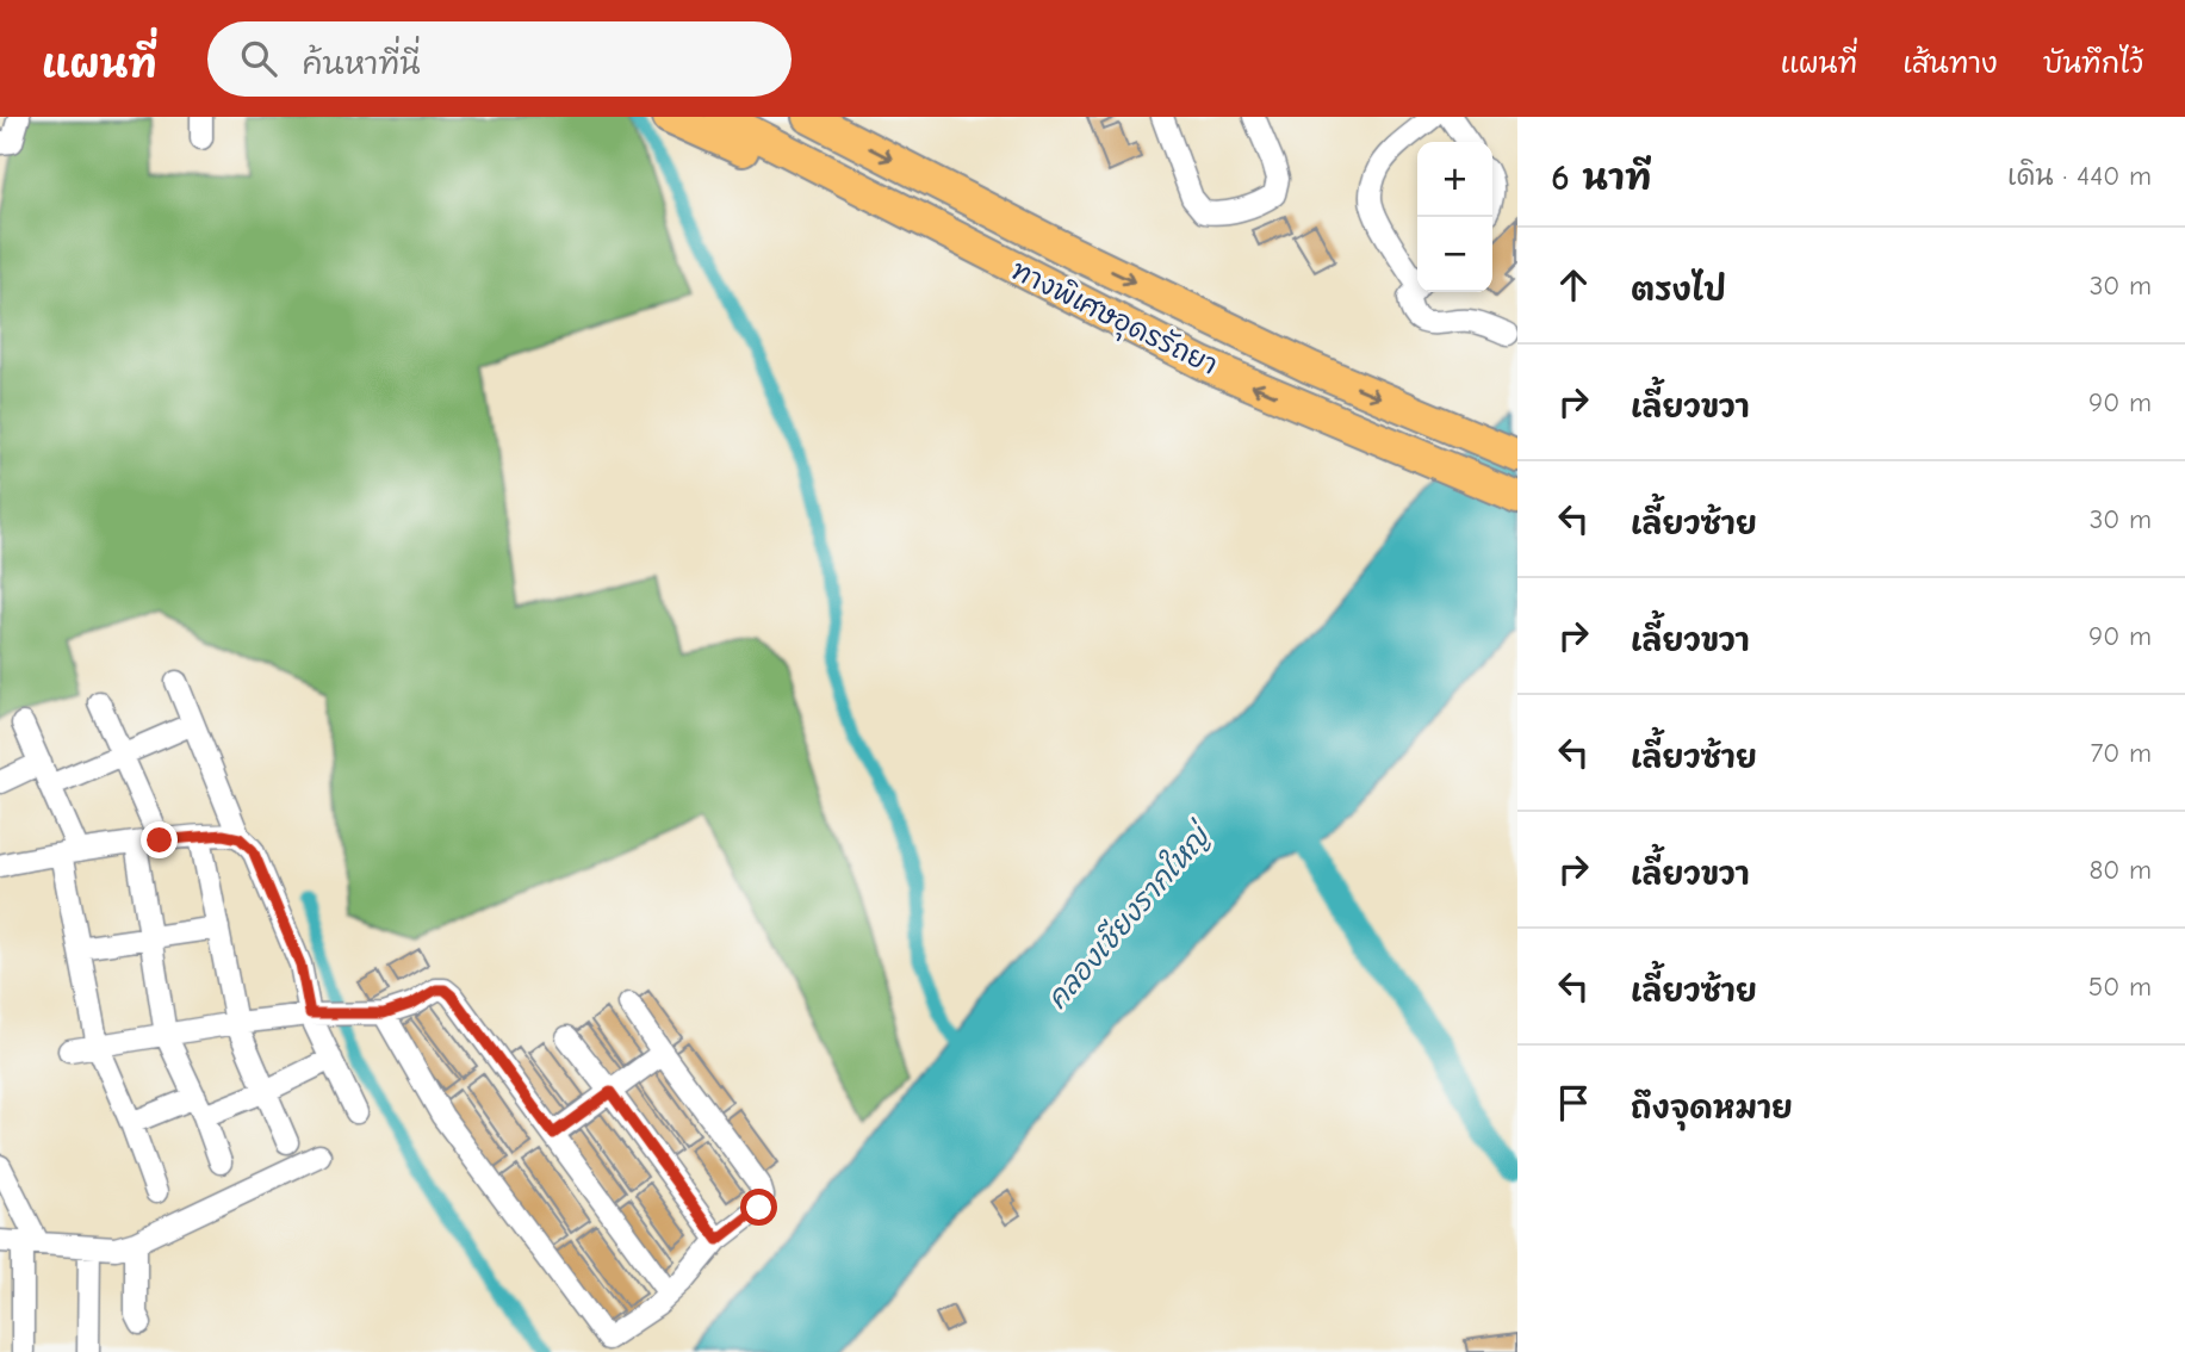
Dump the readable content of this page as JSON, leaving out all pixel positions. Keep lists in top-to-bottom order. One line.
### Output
{"streets":{"highway":["ทางพิเศษอุดรรัถยา"]},"water":["คลองเชียงรากใหญ่"],"page":{"header":"แผนที่","search":"ค้นหาที่นี่","nav":["แผนที่","เส้นทาง","บันทึกไว้"],"heading":["6 นาที","เดิน · 440 m"],"map_buttons":["+","−"],"list":[["ตรงไป","30 m"],["เลี้ยวขวา","90 m"],["เลี้ยวซ้าย","30 m"],["เลี้ยวขวา","90 m"],["เลี้ยวซ้าย","70 m"],["เลี้ยวขวา","80 m"],["เลี้ยวซ้าย","50 m"],"ถึงจุดหมาย"]}}
